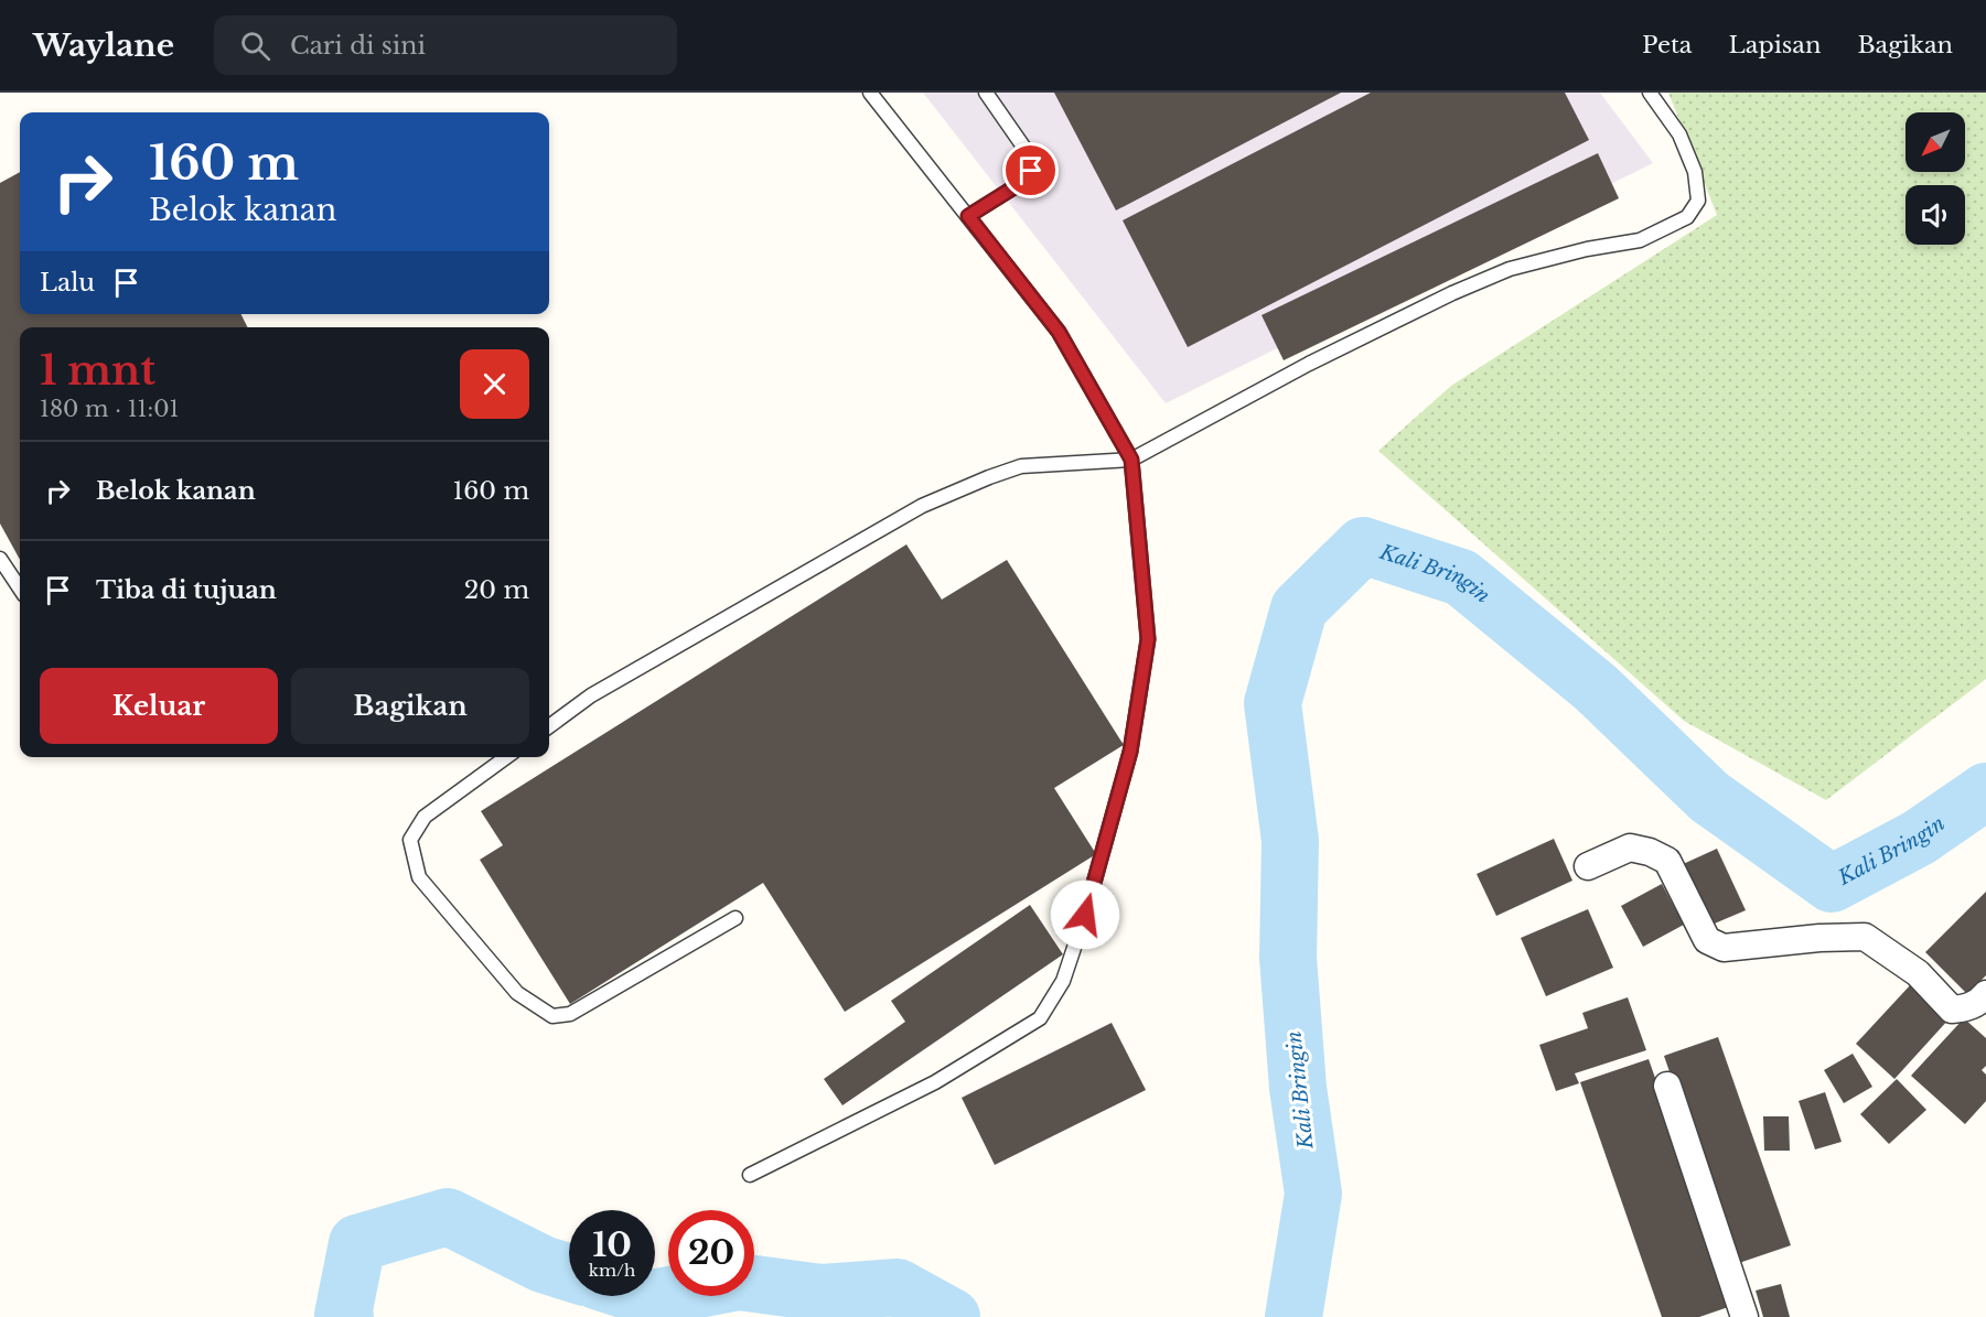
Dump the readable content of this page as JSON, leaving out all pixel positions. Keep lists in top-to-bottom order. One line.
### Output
{"water":["Kali Bringin"],"north":"bottom left","page":{"header":"Waylane","search":"Cari di sini","nav":["Peta","Lapisan","Bagikan"],"turn":["160 m","Belok kanan"],"then":"Lalu","heading":["1 mnt","180 m · 11:01"],"list":[{"name":"Belok kanan","value":"160 m"},{"name":"Tiba di tujuan","value":"20 m"}],"buttons":["Keluar","Bagikan"],"speed":"10 km/h","limit":"20"}}
